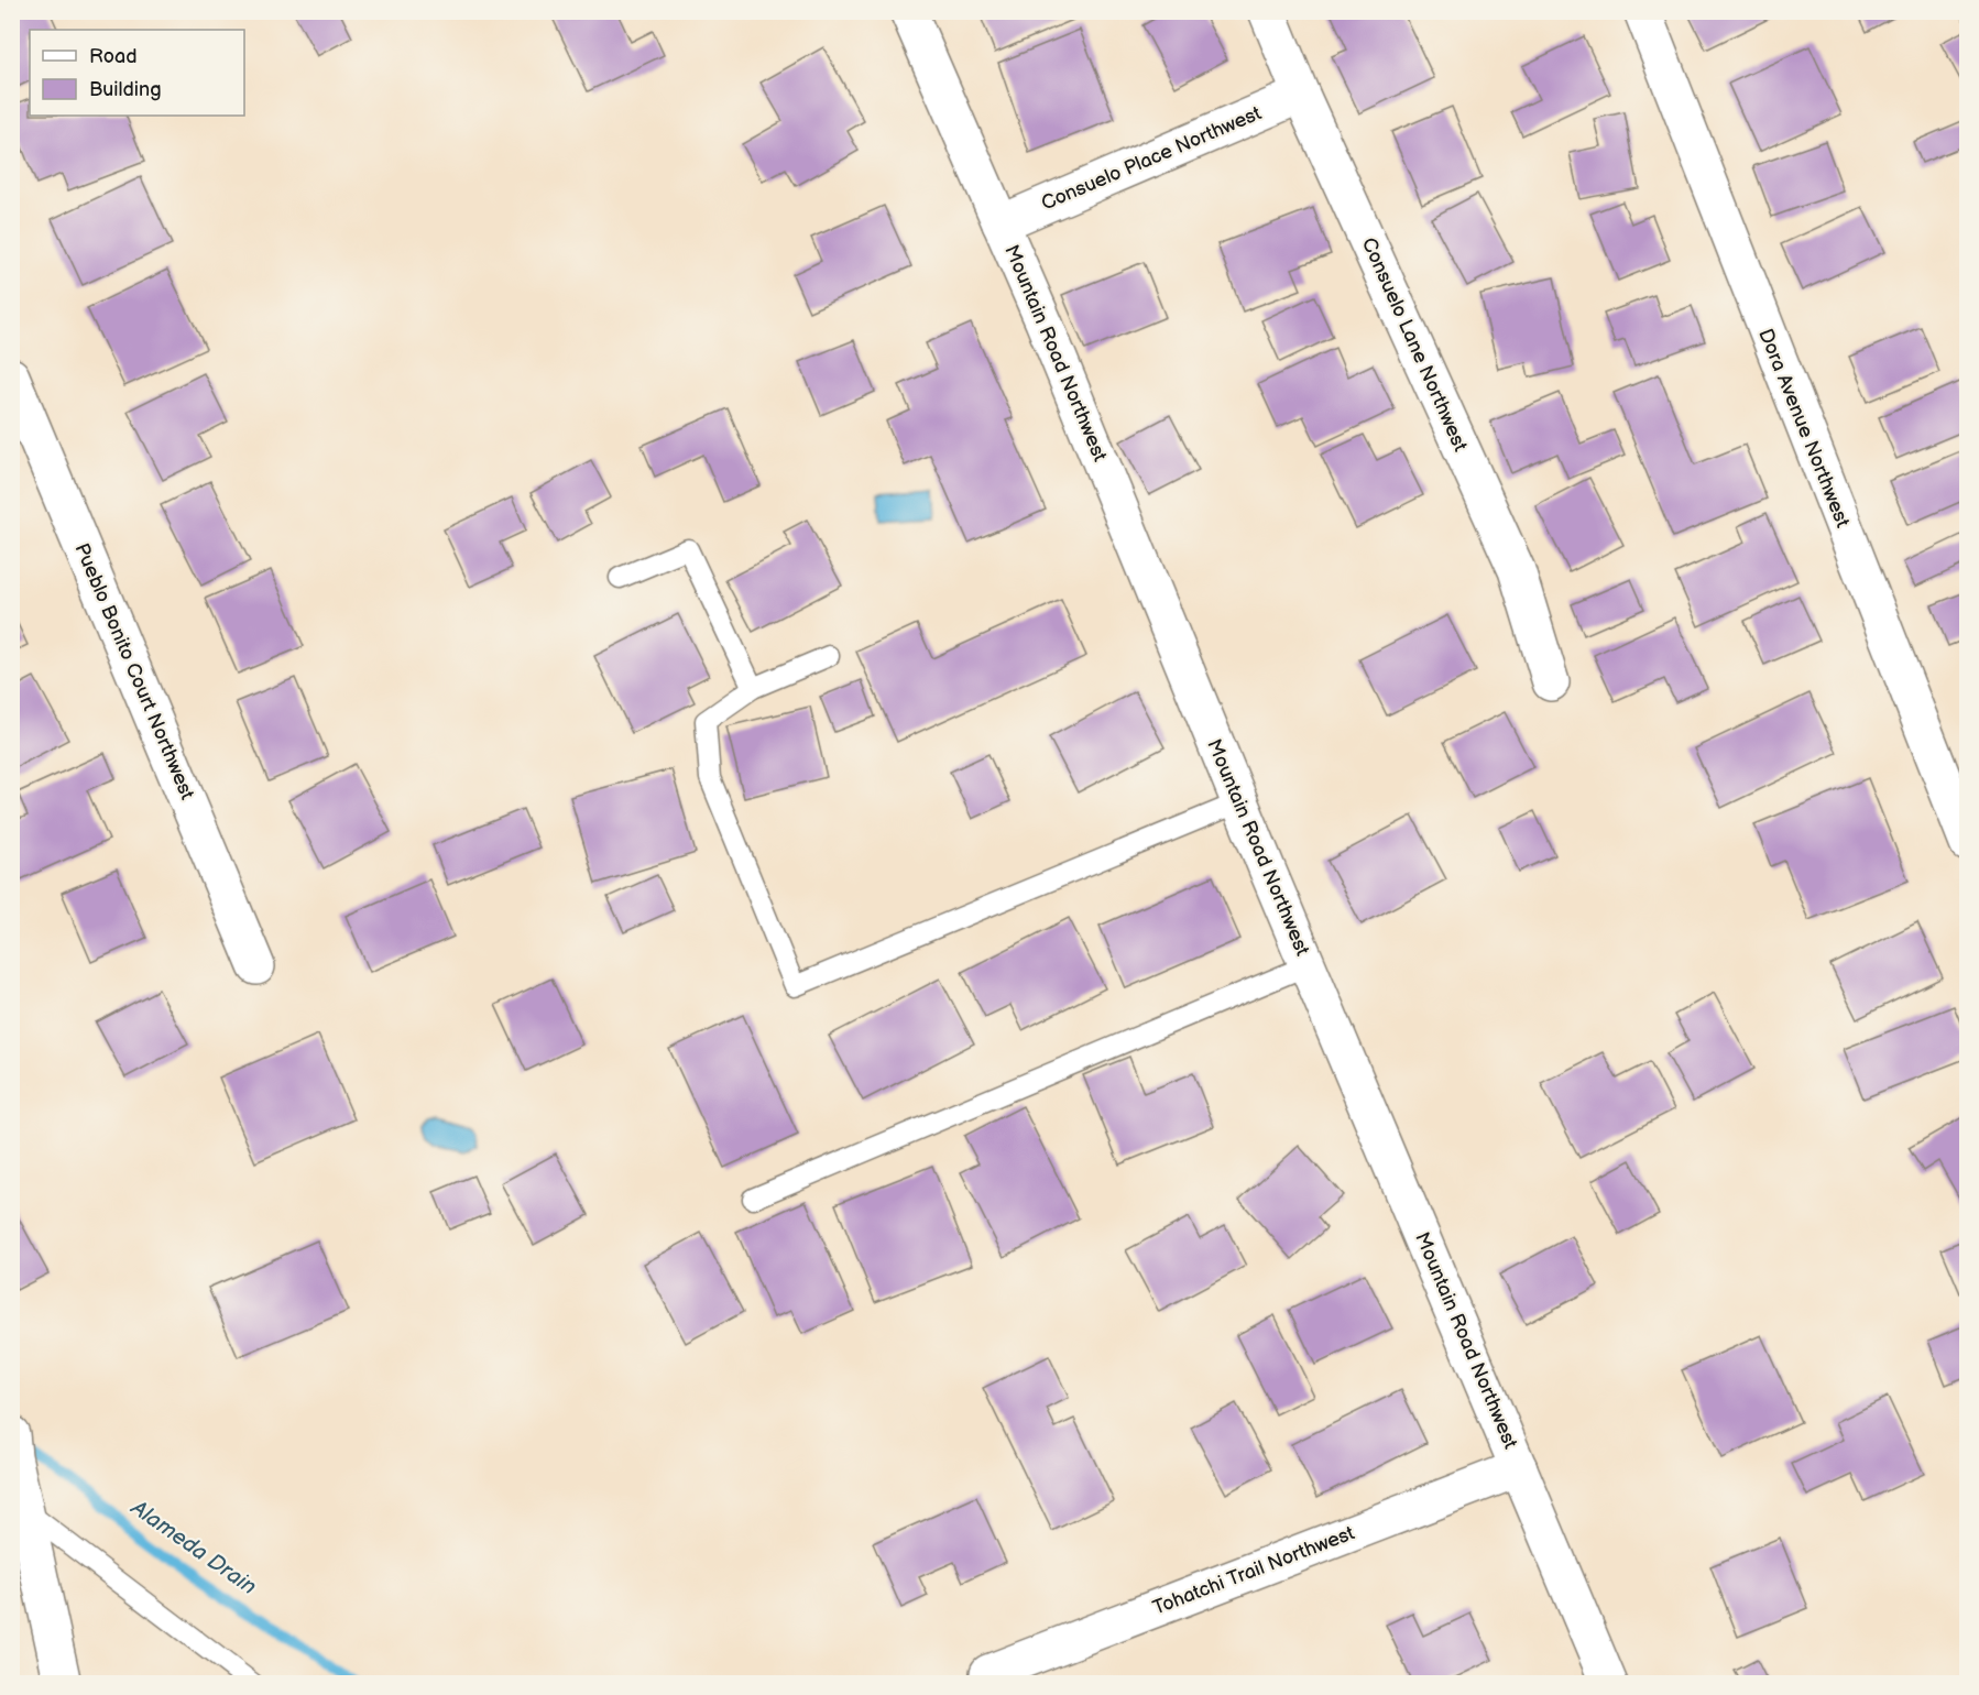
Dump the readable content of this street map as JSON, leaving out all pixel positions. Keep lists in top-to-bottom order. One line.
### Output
{"streets":{"street":["Consuelo Place Northwest","Consuelo Lane Northwest","Mountain Road Northwest","Dora Avenue Northwest","Pueblo Bonito Court Northwest","Tohatchi Trail Northwest"]},"crossings":[["Consuelo Place Northwest","Consuelo Lane Northwest"],["Consuelo Place Northwest","Mountain Road Northwest"],["Mountain Road Northwest","Tohatchi Trail Northwest"]],"water":["Alameda Drain"],"legend":["Road","Building"]}
